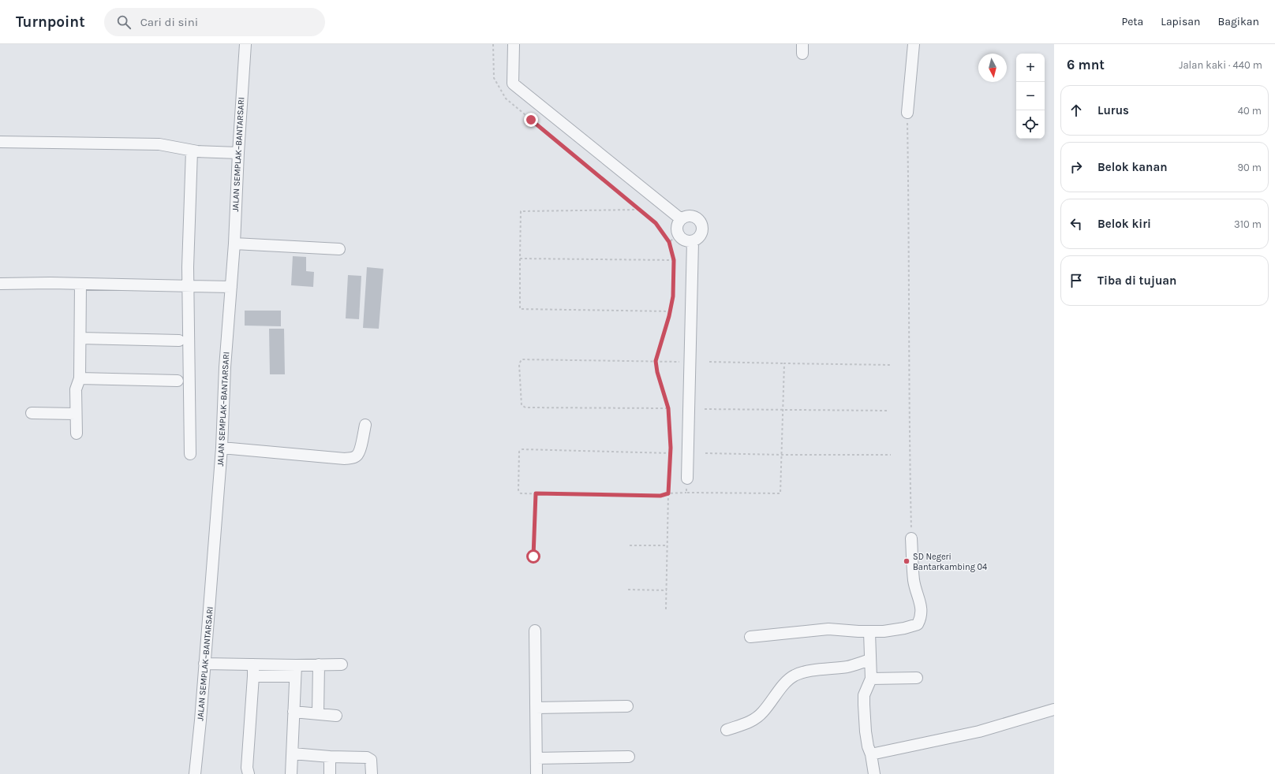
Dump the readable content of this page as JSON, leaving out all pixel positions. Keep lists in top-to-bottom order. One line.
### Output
{"streets":{"street":["JALAN SEMPLAK–BANTARSARI"]},"places":["SD Negeri Bantarkambing 04"],"north":"bottom","page":{"header":"Turnpoint","search":"Cari di sini","nav":["Peta","Lapisan","Bagikan"],"heading":["6 mnt","Jalan kaki · 440 m"],"map_buttons":["+","−"],"list":[["Lurus","40 m"],["Belok kanan","90 m"],["Belok kiri","310 m"],"Tiba di tujuan"]}}
